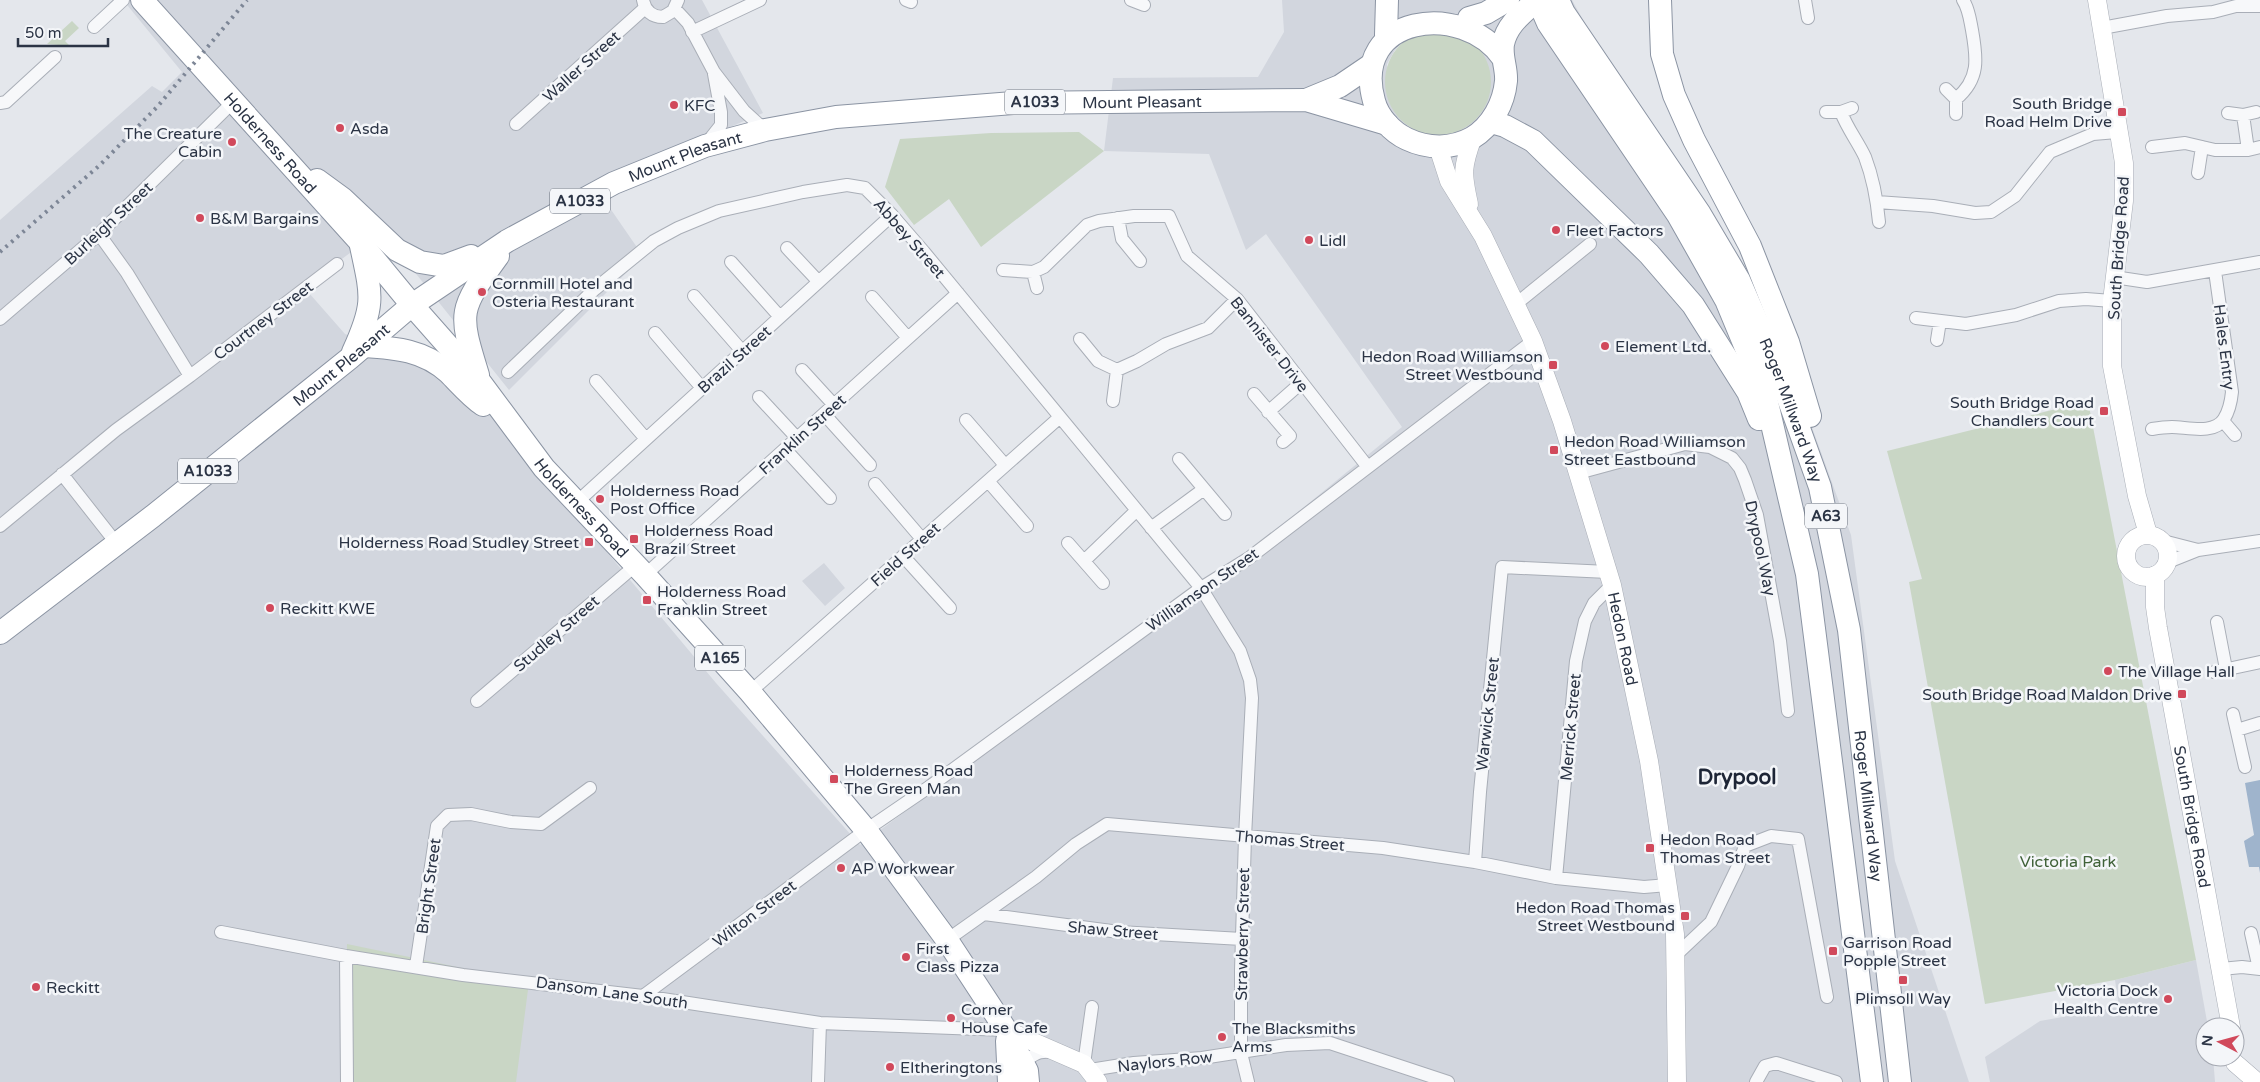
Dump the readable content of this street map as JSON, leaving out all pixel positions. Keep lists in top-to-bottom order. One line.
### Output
{"streets":{"highway":["Mount Pleasant","A1033","Holderness Road","Roger Millward Way","A63","A165"],"street":["Waller Street","Burleigh Street","Abbey Street","South Bridge Road","Courtney Street","Bannister Drive","Hales Entry","Brazil Street","Franklin Street","Drypool Way","Field Street","Williamson Street","Studley Street","Hedon Road","Warwick Street","Merrick Street","Thomas Street","Bright Street","Wilton Street","Shaw Street","Strawberry Street","Dansom Lane South","Naylors Row"]},"crossings":[["Mount Pleasant","A1033"],["Mount Pleasant","Holderness Road"],["A1033","A63"],["A1033","Hedon Road"],["Holderness Road","Burleigh Street"],["Holderness Road","Brazil Street"],["Holderness Road","Franklin Street"],["Holderness Road","Field Street"],["Holderness Road","Williamson Street"],["Holderness Road","Studley Street"],["Holderness Road","A165"],["Holderness Road","Thomas Street"],["Holderness Road","Wilton Street"],["Holderness Road","Dansom Lane South"],["Abbey Street","Brazil Street"],["Abbey Street","Franklin Street"],["Abbey Street","Field Street"],["Abbey Street","Williamson Street"],["Abbey Street","Strawberry Street"],["Bannister Drive","Williamson Street"],["Roger Millward Way","A63"],["Franklin Street","Studley Street"],["A63","Hedon Road"],["Drypool Way","Hedon Road"],["Williamson Street","Hedon Road"],["Williamson Street","Wilton Street"],["Williamson Street","Strawberry Street"],["Hedon Road","Warwick Street"],["Hedon Road","Merrick Street"],["Hedon Road","Thomas Street"],["A165","Dansom Lane South"],["Warwick Street","Merrick Street"],["Warwick Street","Thomas Street"],["Merrick Street","Thomas Street"],["Thomas Street","Shaw Street"],["Thomas Street","Strawberry Street"],["Bright Street","Dansom Lane South"],["Wilton Street","Dansom Lane South"],["Shaw Street","Strawberry Street"],["Strawberry Street","Naylors Row"]],"districts":["Drypool"],"parks":["Victoria Park"],"places":{"other":["KFC","Asda","The Creature Cabin","B&M Bargains","Fleet Factors","Lidl","Cornmill Hotel and Osteria Restaurant","Element Ltd.","Holderness Road Post Office","Reckitt KWE","The Village Hall","AP Workwear","First Class Pizza","Reckitt","Victoria Dock Health Centre","Corner House Cafe","The Blacksmiths Arms","Eltheringtons"],"transit":["South Bridge Road Helm Drive","Hedon Road Williamson Street Westbound","South Bridge Road Chandlers Court","Hedon Road Williamson Street Eastbound","Holderness Road Brazil Street","Holderness Road Studley Street","Holderness Road Franklin Street","South Bridge Road Maldon Drive","Holderness Road The Green Man","Hedon Road Thomas Street","Hedon Road Thomas Street Westbound","Garrison Road Popple Street","Plimsoll Way"]},"scale_bar":"50 m","north":"left"}
